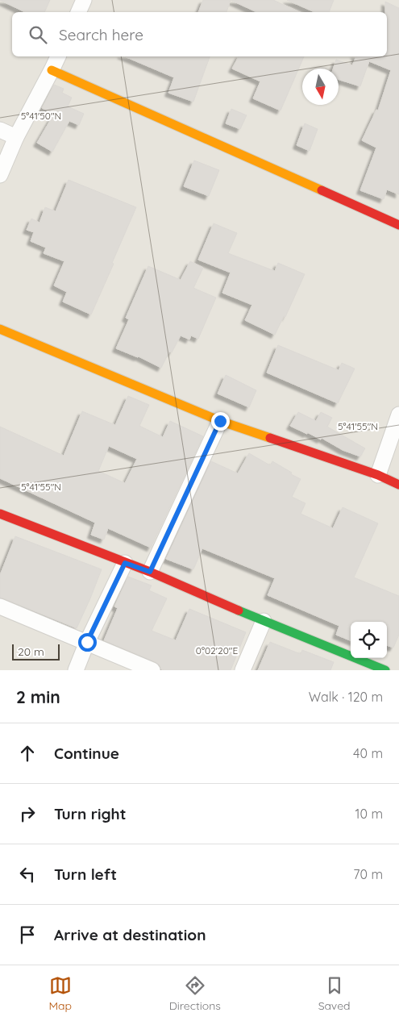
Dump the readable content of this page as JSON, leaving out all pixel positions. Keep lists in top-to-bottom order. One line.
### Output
{"scale_bar":"20 m","north":"bottom","page":{"search":"Search here","scale":"20 m","heading":["2 min","Walk · 120 m"],"list":[["Continue","40 m"],["Turn right","10 m"],["Turn left","70 m"],"Arrive at destination"],"nav":["Map","Directions","Saved"]},"coordinates":["5°41'50\"N","5°41'55\"N","0°02'20\"E"]}
